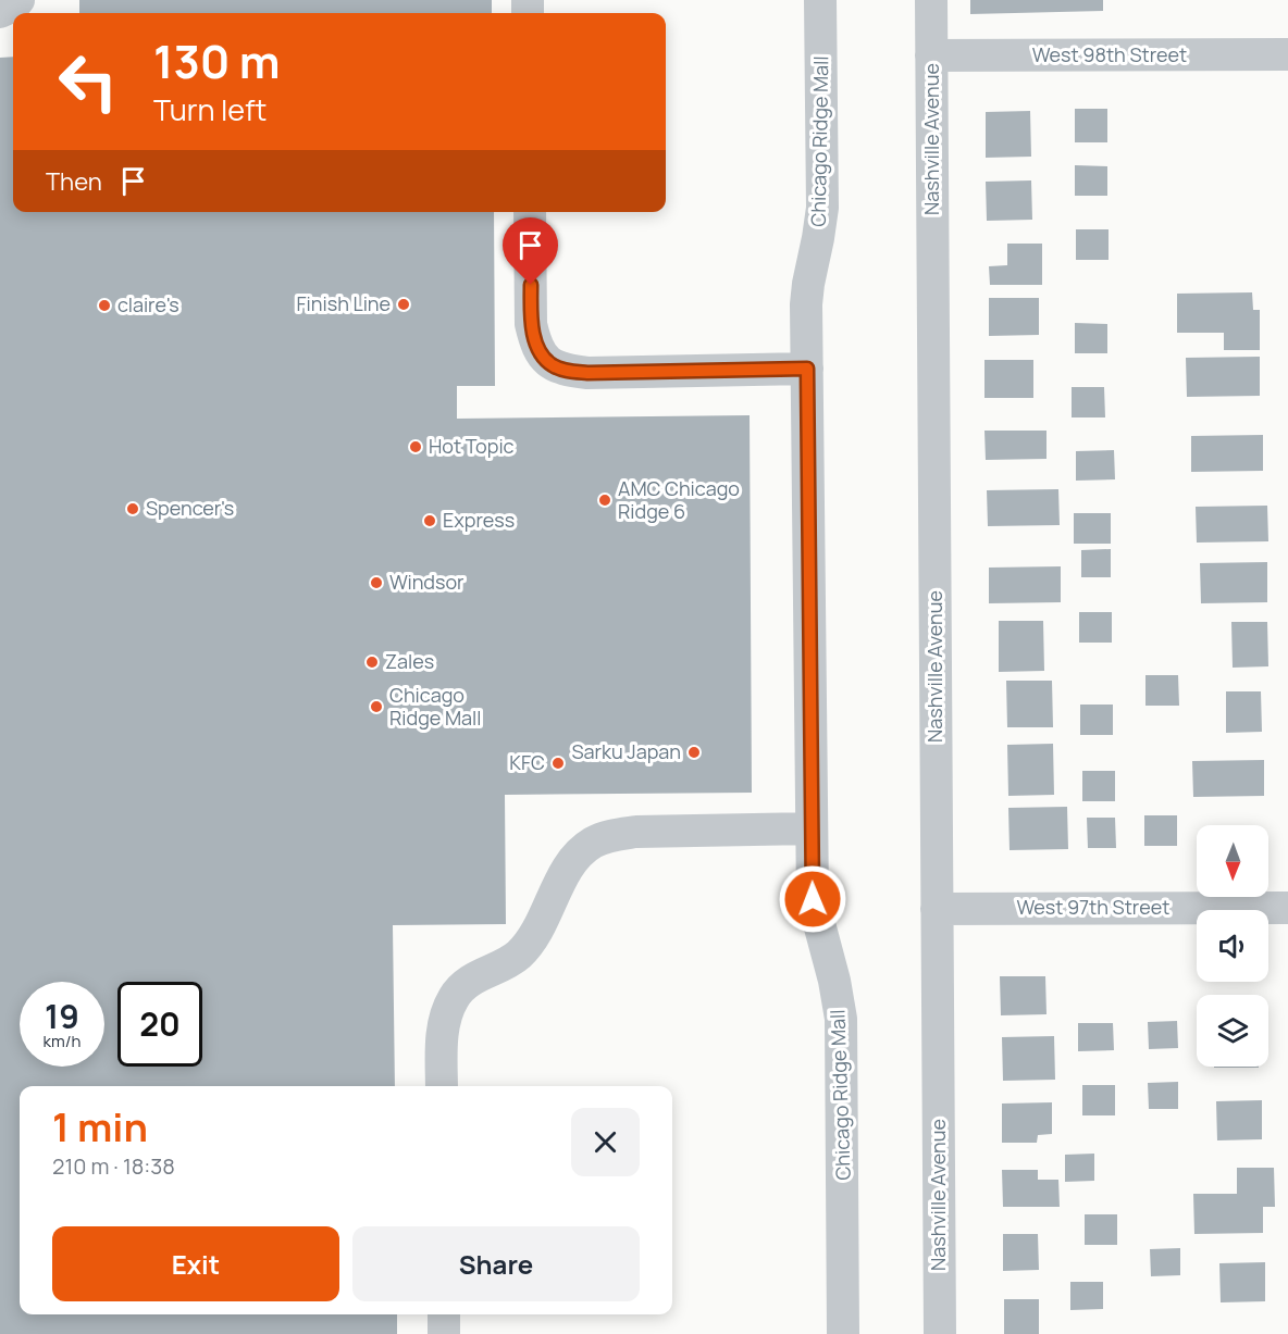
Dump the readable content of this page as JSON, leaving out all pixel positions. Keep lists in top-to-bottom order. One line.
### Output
{"streets":{"street":["West 98th Street","Nashville Avenue","Chicago Ridge Mall","West 97th Street"]},"crossings":[["West 98th Street","Nashville Avenue"],["Nashville Avenue","West 97th Street"]],"places":["Finish Line","claire's","Hot Topic","AMC Chicago Ridge 6","Spencer's","Express","Windsor","Zales","Chicago Ridge Mall","Sarku Japan","KFC"],"north":"bottom","page":{"turn":["130 m","Turn left"],"then":"Then","speed":"19 km/h","limit":"20","heading":["1 min","210 m · 18:38"],"buttons":["Exit","Share"]}}
